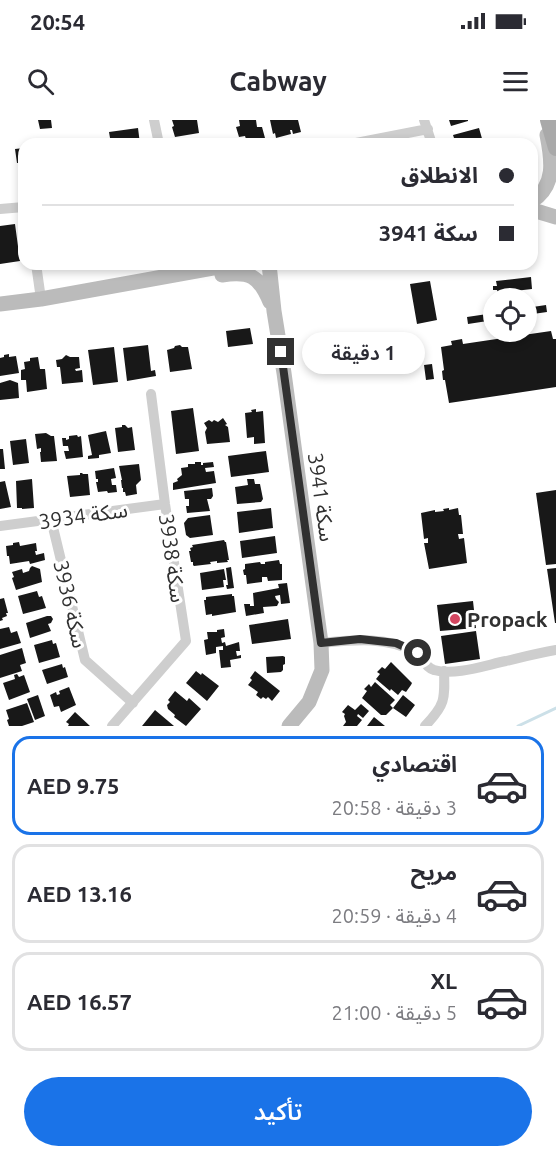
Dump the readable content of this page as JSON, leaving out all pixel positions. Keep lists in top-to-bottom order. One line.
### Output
{"streets":{"street":["سكة 3941","سكة 3934","سكة 3938","سكة 3936"]},"crossings":[["سكة 3934","سكة 3938"],["سكة 3934","سكة 3936"],["سكة 3938","سكة 3936"]],"places":["Propack"],"page":{"status":"20:54","header":"Cabway","banner":["الانطلاق","سكة 3941"],"bubble":"1 دقيقة","list":[{"name":"اقتصادي","note":"3 دقيقة · 20:58","value":"AED 9.75"},{"name":"مريح","note":"4 دقيقة · 20:59","value":"AED 13.16"},{"name":"XL","note":"5 دقيقة · 21:00","value":"AED 16.57"}],"buttons":"تأكيد"}}
